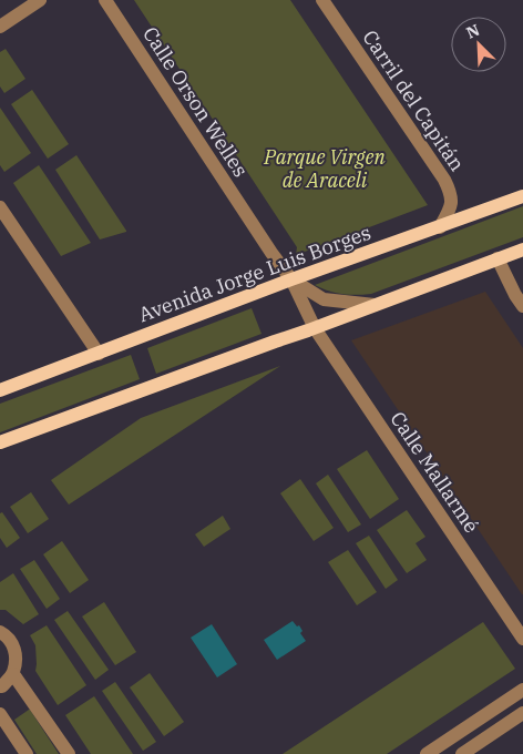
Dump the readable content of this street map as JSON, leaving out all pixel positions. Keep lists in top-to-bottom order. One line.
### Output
{"streets":{"main road":["Avenida Jorge Luis Borges"],"street":["Carril del Capitán","Calle Orson Welles","Calle Mallarmé"]},"crossings":[["Carril del Capitán","Avenida Jorge Luis Borges"],["Calle Orson Welles","Avenida Jorge Luis Borges"],["Calle Orson Welles","Calle Mallarmé"]],"parks":["Parque Virgen de Araceli"],"north":"top left"}
